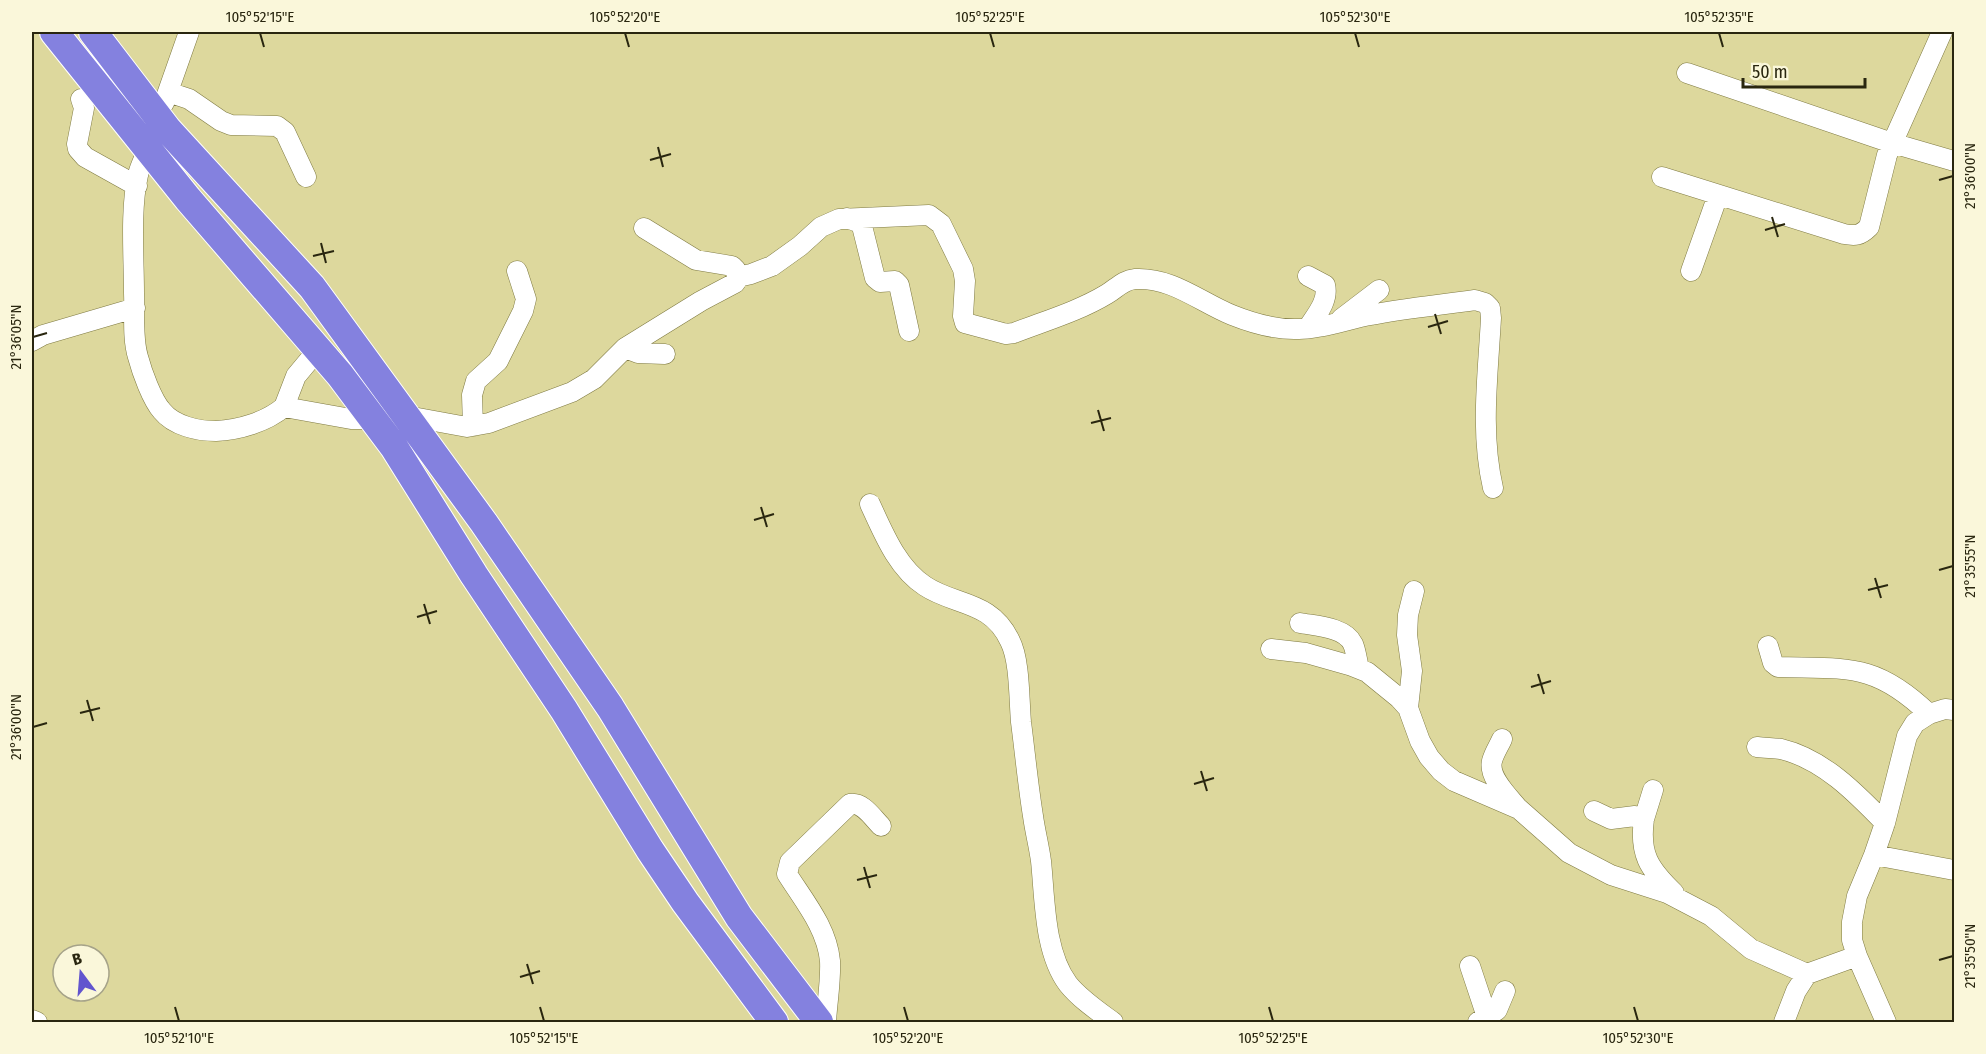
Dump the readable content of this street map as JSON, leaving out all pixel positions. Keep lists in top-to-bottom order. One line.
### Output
{"scale_bar":"50 m","north":"top","coordinates":["105°52'15\"E","105°52'20\"E","105°52'25\"E","105°52'30\"E","105°52'35\"E","21°36'00\"N","21°36'05\"N","21°35'55\"N","21°35'50\"N","105°52'10\"E"]}
